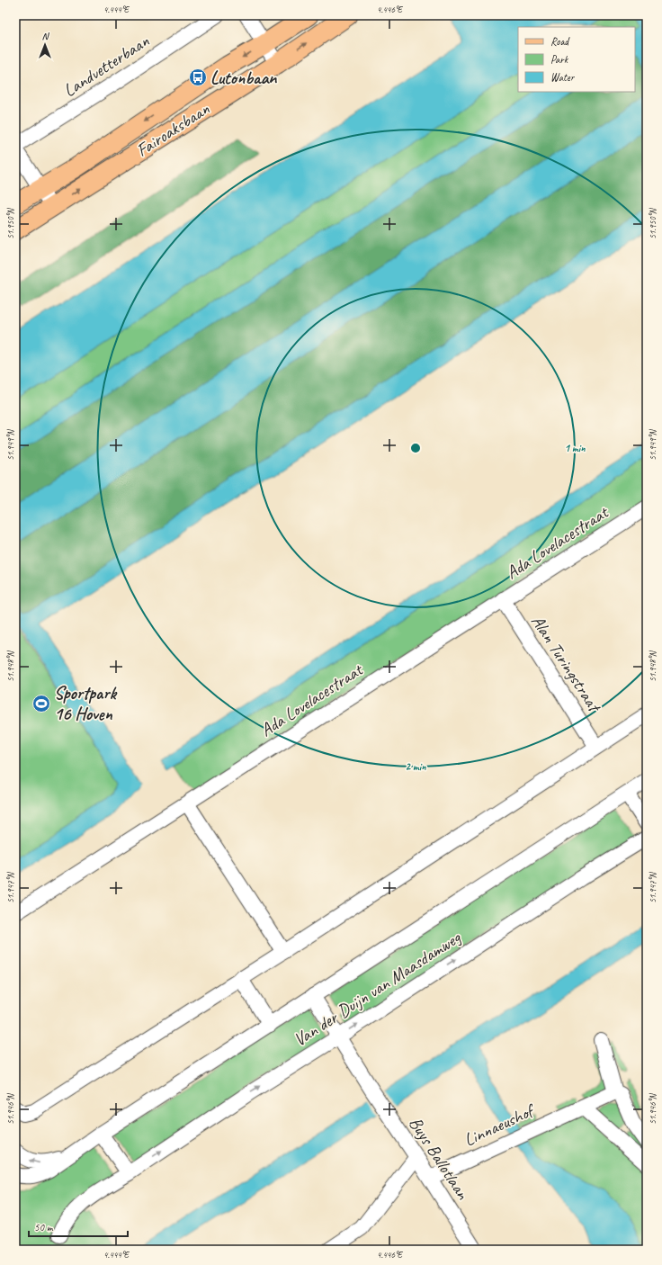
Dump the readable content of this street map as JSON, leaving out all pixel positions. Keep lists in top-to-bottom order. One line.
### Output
{"streets":{"main road":["Fairoaksbaan"],"street":["Landvetterbaan","Ada Lovelacestraat","Alan Turingstraat","Van der Duijn van Maasdamweg","Linnaeushof","Buys Ballotlaan"]},"crossings":[["Ada Lovelacestraat","Alan Turingstraat"],["Van der Duijn van Maasdamweg","Buys Ballotlaan"],["Linnaeushof","Buys Ballotlaan"]],"places":{"bus stop":["Lutonbaan"],"sports":["Sportpark 16 Hoven"]},"legend":["Road","Park","Water"],"scale_bar":"50 m","north":"top","coordinates":["4.444°E","4.446°E","51.950°N","51.949°N","51.948°N","51.947°N","51.946°N"],"rings":["1 min","2 min"]}
